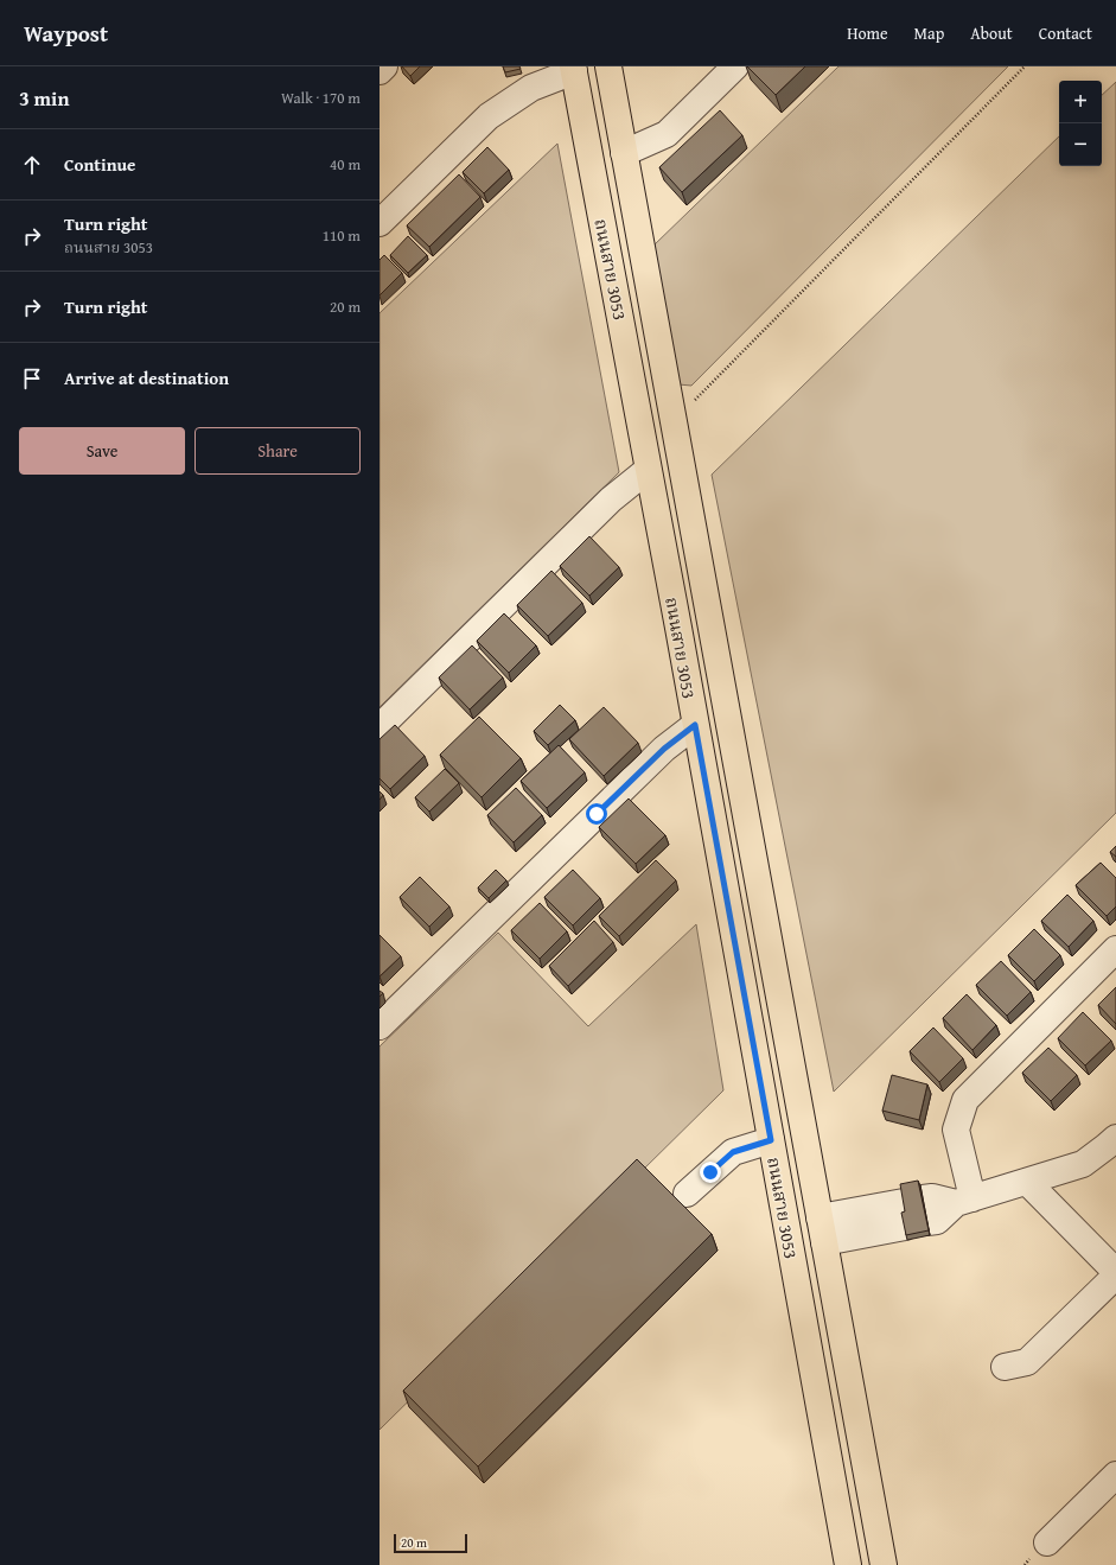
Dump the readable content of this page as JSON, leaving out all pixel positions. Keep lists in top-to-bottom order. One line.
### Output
{"streets":{"main road":["ถนนสาย 3053"]},"scale_bar":"20 m","page":{"header":"Waypost","nav":["Home","Map","About","Contact"],"heading":["3 min","Walk · 170 m"],"map_buttons":["+","−"],"list":[["Continue","40 m"],["Turn right","ถนนสาย 3053","110 m"],["Turn right","20 m"],"Arrive at destination"],"buttons":["Save","Share"],"scale":"20 m"}}
